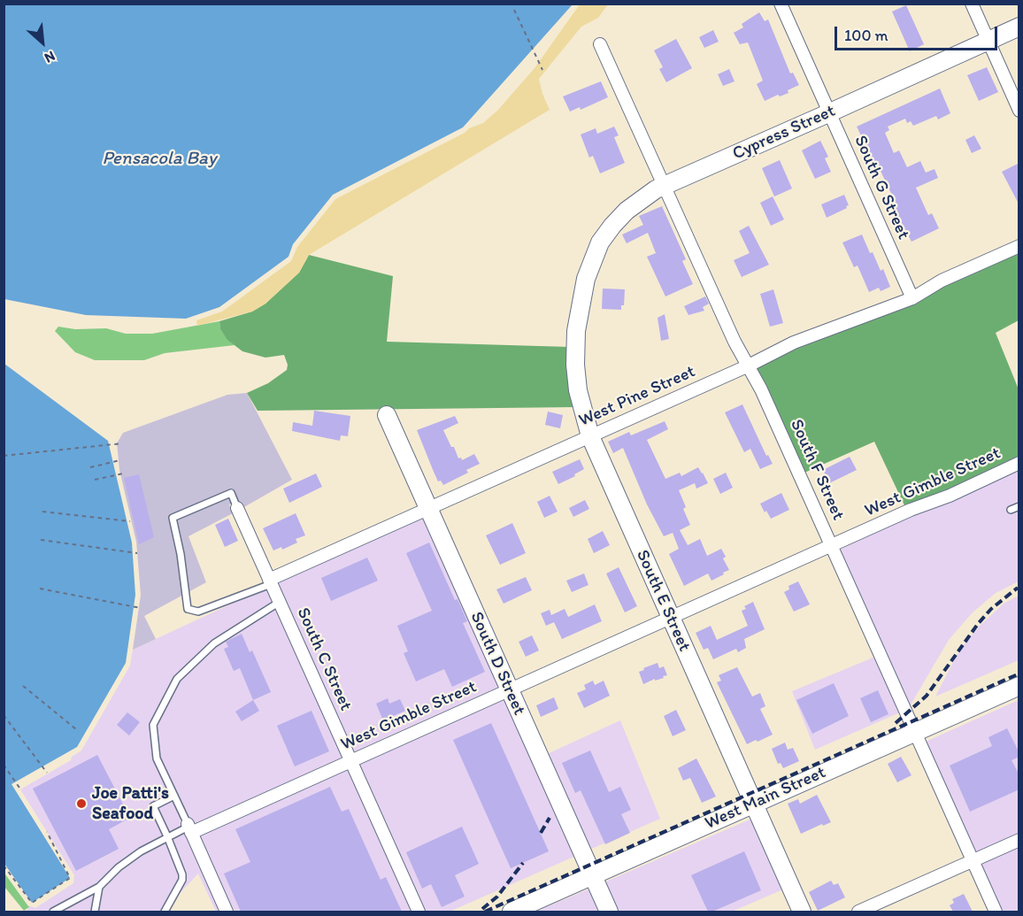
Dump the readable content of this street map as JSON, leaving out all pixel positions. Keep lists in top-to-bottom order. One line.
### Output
{"streets":{"street":["Cypress Street","South G Street","West Pine Street","South F Street","West Gimble Street","South E Street","South C Street","South D Street","West Main Street"]},"crossings":[["Cypress Street","South G Street"],["Cypress Street","South F Street"],["Cypress Street","South E Street"],["South G Street","West Pine Street"],["West Pine Street","South F Street"],["West Pine Street","South E Street"],["West Pine Street","South C Street"],["West Pine Street","South D Street"],["South F Street","West Gimble Street"],["South F Street","West Main Street"],["West Gimble Street","South E Street"],["West Gimble Street","South C Street"],["West Gimble Street","South D Street"],["South E Street","West Main Street"],["South D Street","West Main Street"]],"water":["Pensacola Bay"],"places":["Joe Patti's Seafood"],"scale_bar":"100 m","north":"bottom right"}
